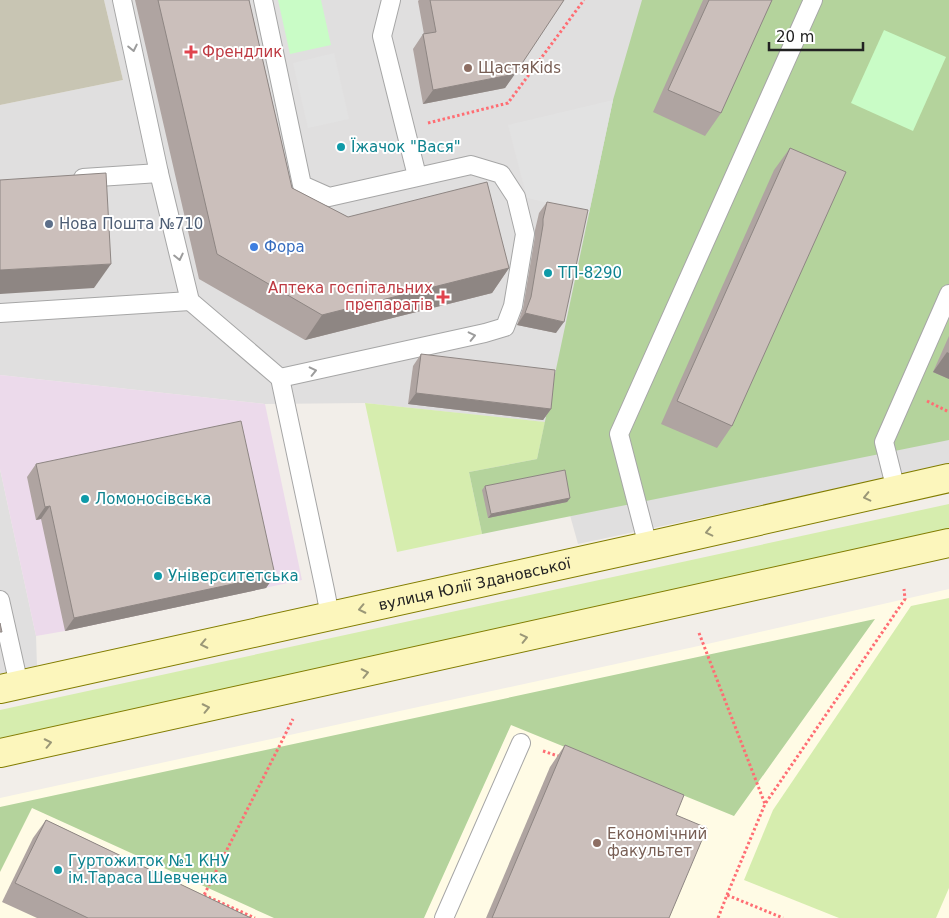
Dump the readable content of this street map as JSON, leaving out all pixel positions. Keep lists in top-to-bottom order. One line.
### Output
{"streets":{"street":["вулиця Юлії Здановської"]},"places":{"health":["Френдлик","Аптека госпітальних препаратів"],"other":["ЩастяKids","Їжачок \"Вася\"","Нова Пошта №710","Фора","ТП-8290","Ломоносівська","Університетська","Економічний факультет","Гуртожиток №1 КНУ ім.Тараса Шевченка"]},"scale_bar":"20 m"}
